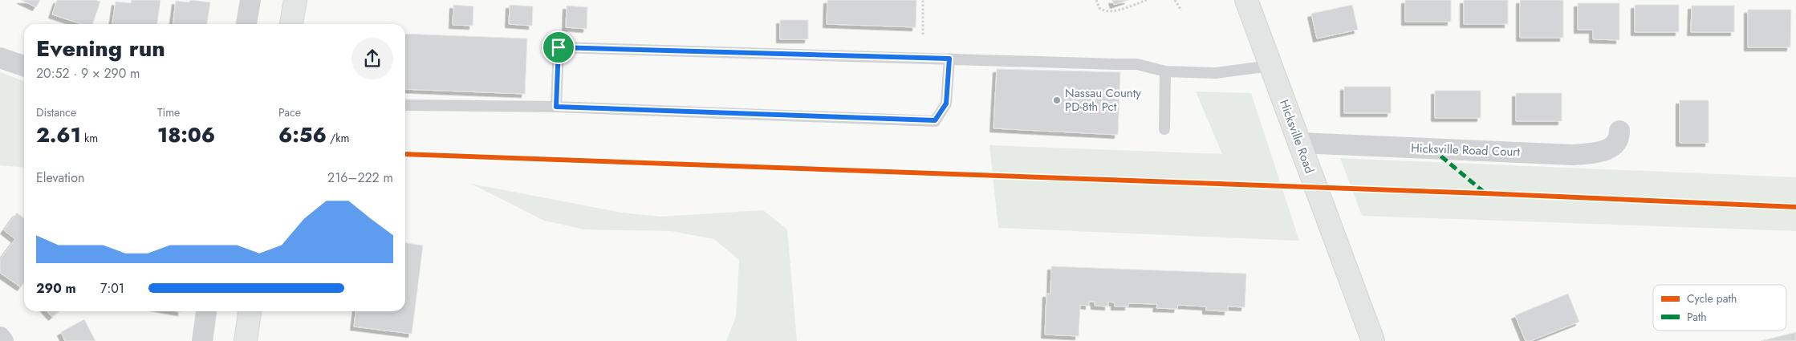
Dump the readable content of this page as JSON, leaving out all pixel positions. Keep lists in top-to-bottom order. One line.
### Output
{"streets":{"main road":["Hicksville Road"],"street":["Hicksville Road Court"]},"crossings":[["Hicksville Road","Hicksville Road Court"]],"places":["Nassau County PD-8th Pct"],"legend":["Cycle path","Path"],"page":{"heading":["Evening run","20:52 · 9 × 290 m"],"stats":[["Distance","2.61 km"],["Time","18:06"],["Pace","6:56 /km"]],"chart":["Elevation","216–222 m"],"list":[{"name":"290 m","note":"7:01"}]}}
